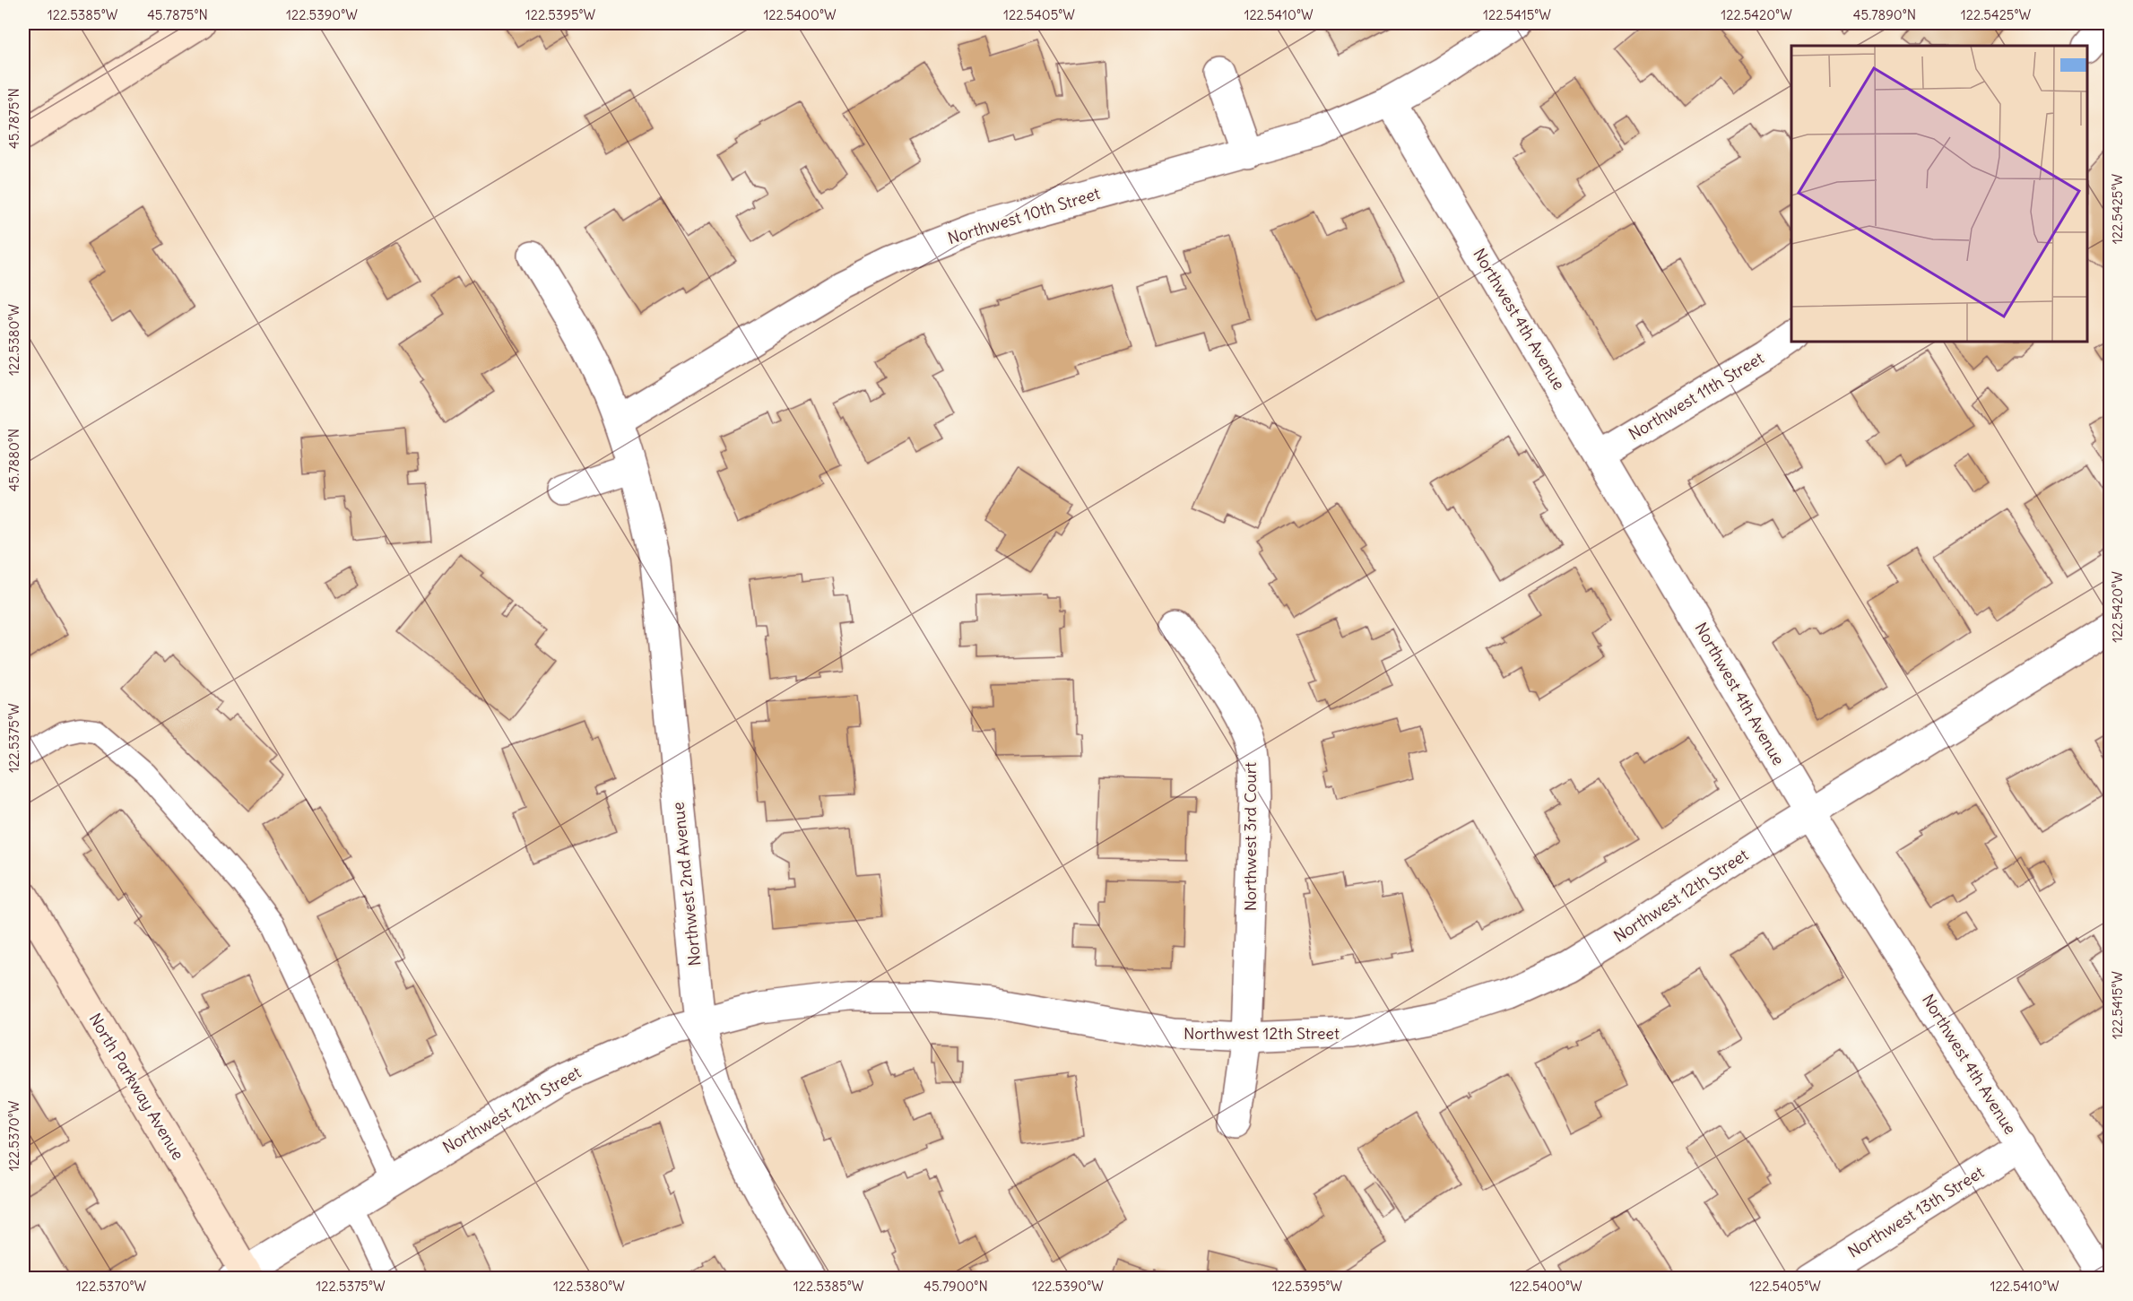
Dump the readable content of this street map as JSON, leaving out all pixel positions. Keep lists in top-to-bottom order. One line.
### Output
{"streets":{"street":["Northwest 10th Street","Northwest 4th Avenue","Northwest 11th Street","Northwest 3rd Court","Northwest 2nd Avenue","Northwest 12th Street","North Parkway Avenue","Northwest 13th Street"]},"crossings":[["Northwest 10th Street","Northwest 4th Avenue"],["Northwest 10th Street","Northwest 2nd Avenue"],["Northwest 4th Avenue","Northwest 11th Street"],["Northwest 4th Avenue","Northwest 12th Street"],["Northwest 4th Avenue","Northwest 13th Street"],["Northwest 3rd Court","Northwest 12th Street"],["Northwest 2nd Avenue","Northwest 12th Street"],["Northwest 12th Street","North Parkway Avenue"]],"coordinates":["122.5385°W","45.7875°N","122.5390°W","122.5395°W","122.5400°W","122.5405°W","122.5410°W","122.5415°W","122.5420°W","45.7890°N","122.5425°W","122.5380°W","45.7880°N","122.5375°W","122.5370°W","45.7900°N"]}
